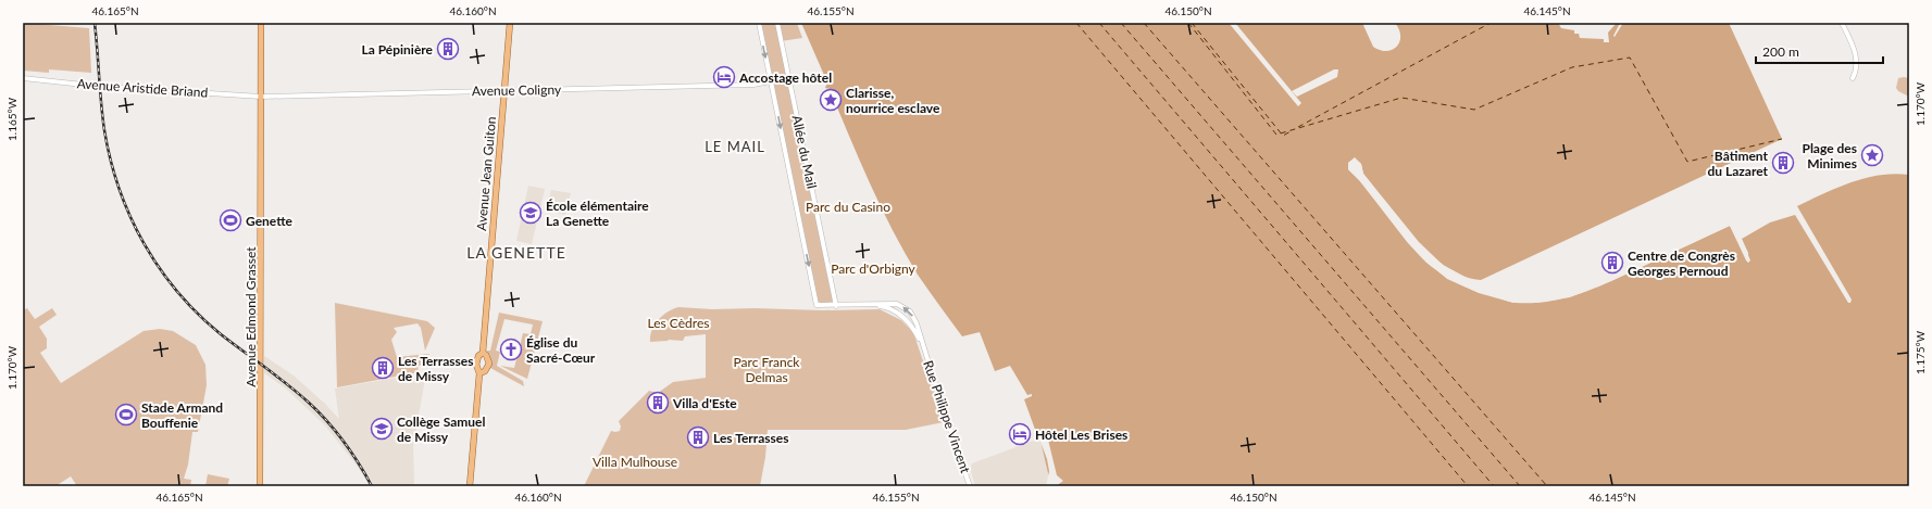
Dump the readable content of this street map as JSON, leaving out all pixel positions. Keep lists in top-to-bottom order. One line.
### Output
{"streets":{"main road":["Avenue Jean Guiton","Avenue Edmond Grasset"],"street":["Avenue Aristide Briand","Avenue Coligny","Allée du Mail","Rue Philippe Vincent"]},"crossings":[["Avenue Aristide Briand","Avenue Coligny"],["Avenue Aristide Briand","Avenue Edmond Grasset"],["Avenue Coligny","Allée du Mail"],["Avenue Coligny","Avenue Jean Guiton"],["Avenue Coligny","Avenue Edmond Grasset"]],"districts":["LE MAIL","LA GENETTE"],"parks":["Parc du Casino","Parc d'Orbigny","Les Cèdres","Parc Franck Delmas","Villa Mulhouse"],"places":{"building":["La Pépinière","Bâtiment du Lazaret","Centre de Congrès Georges Pernoud","Les Terrasses de Missy","Villa d'Este","Les Terrasses"],"hotel":["Accostage hôtel","Hôtel Les Brises"],"place":["Clarisse, nourrice esclave","Plage des Minimes"],"school or university":["École élémentaire La Genette","Collège Samuel de Missy"],"sports":["Genette","Stade Armand Bouffenie"],"church":["Église du Sacré-Cœur"]},"scale_bar":"200 m","coordinates":["46.165°N","46.160°N","46.155°N","46.150°N","46.145°N","1.170°W","1.165°W","1.175°W"]}
